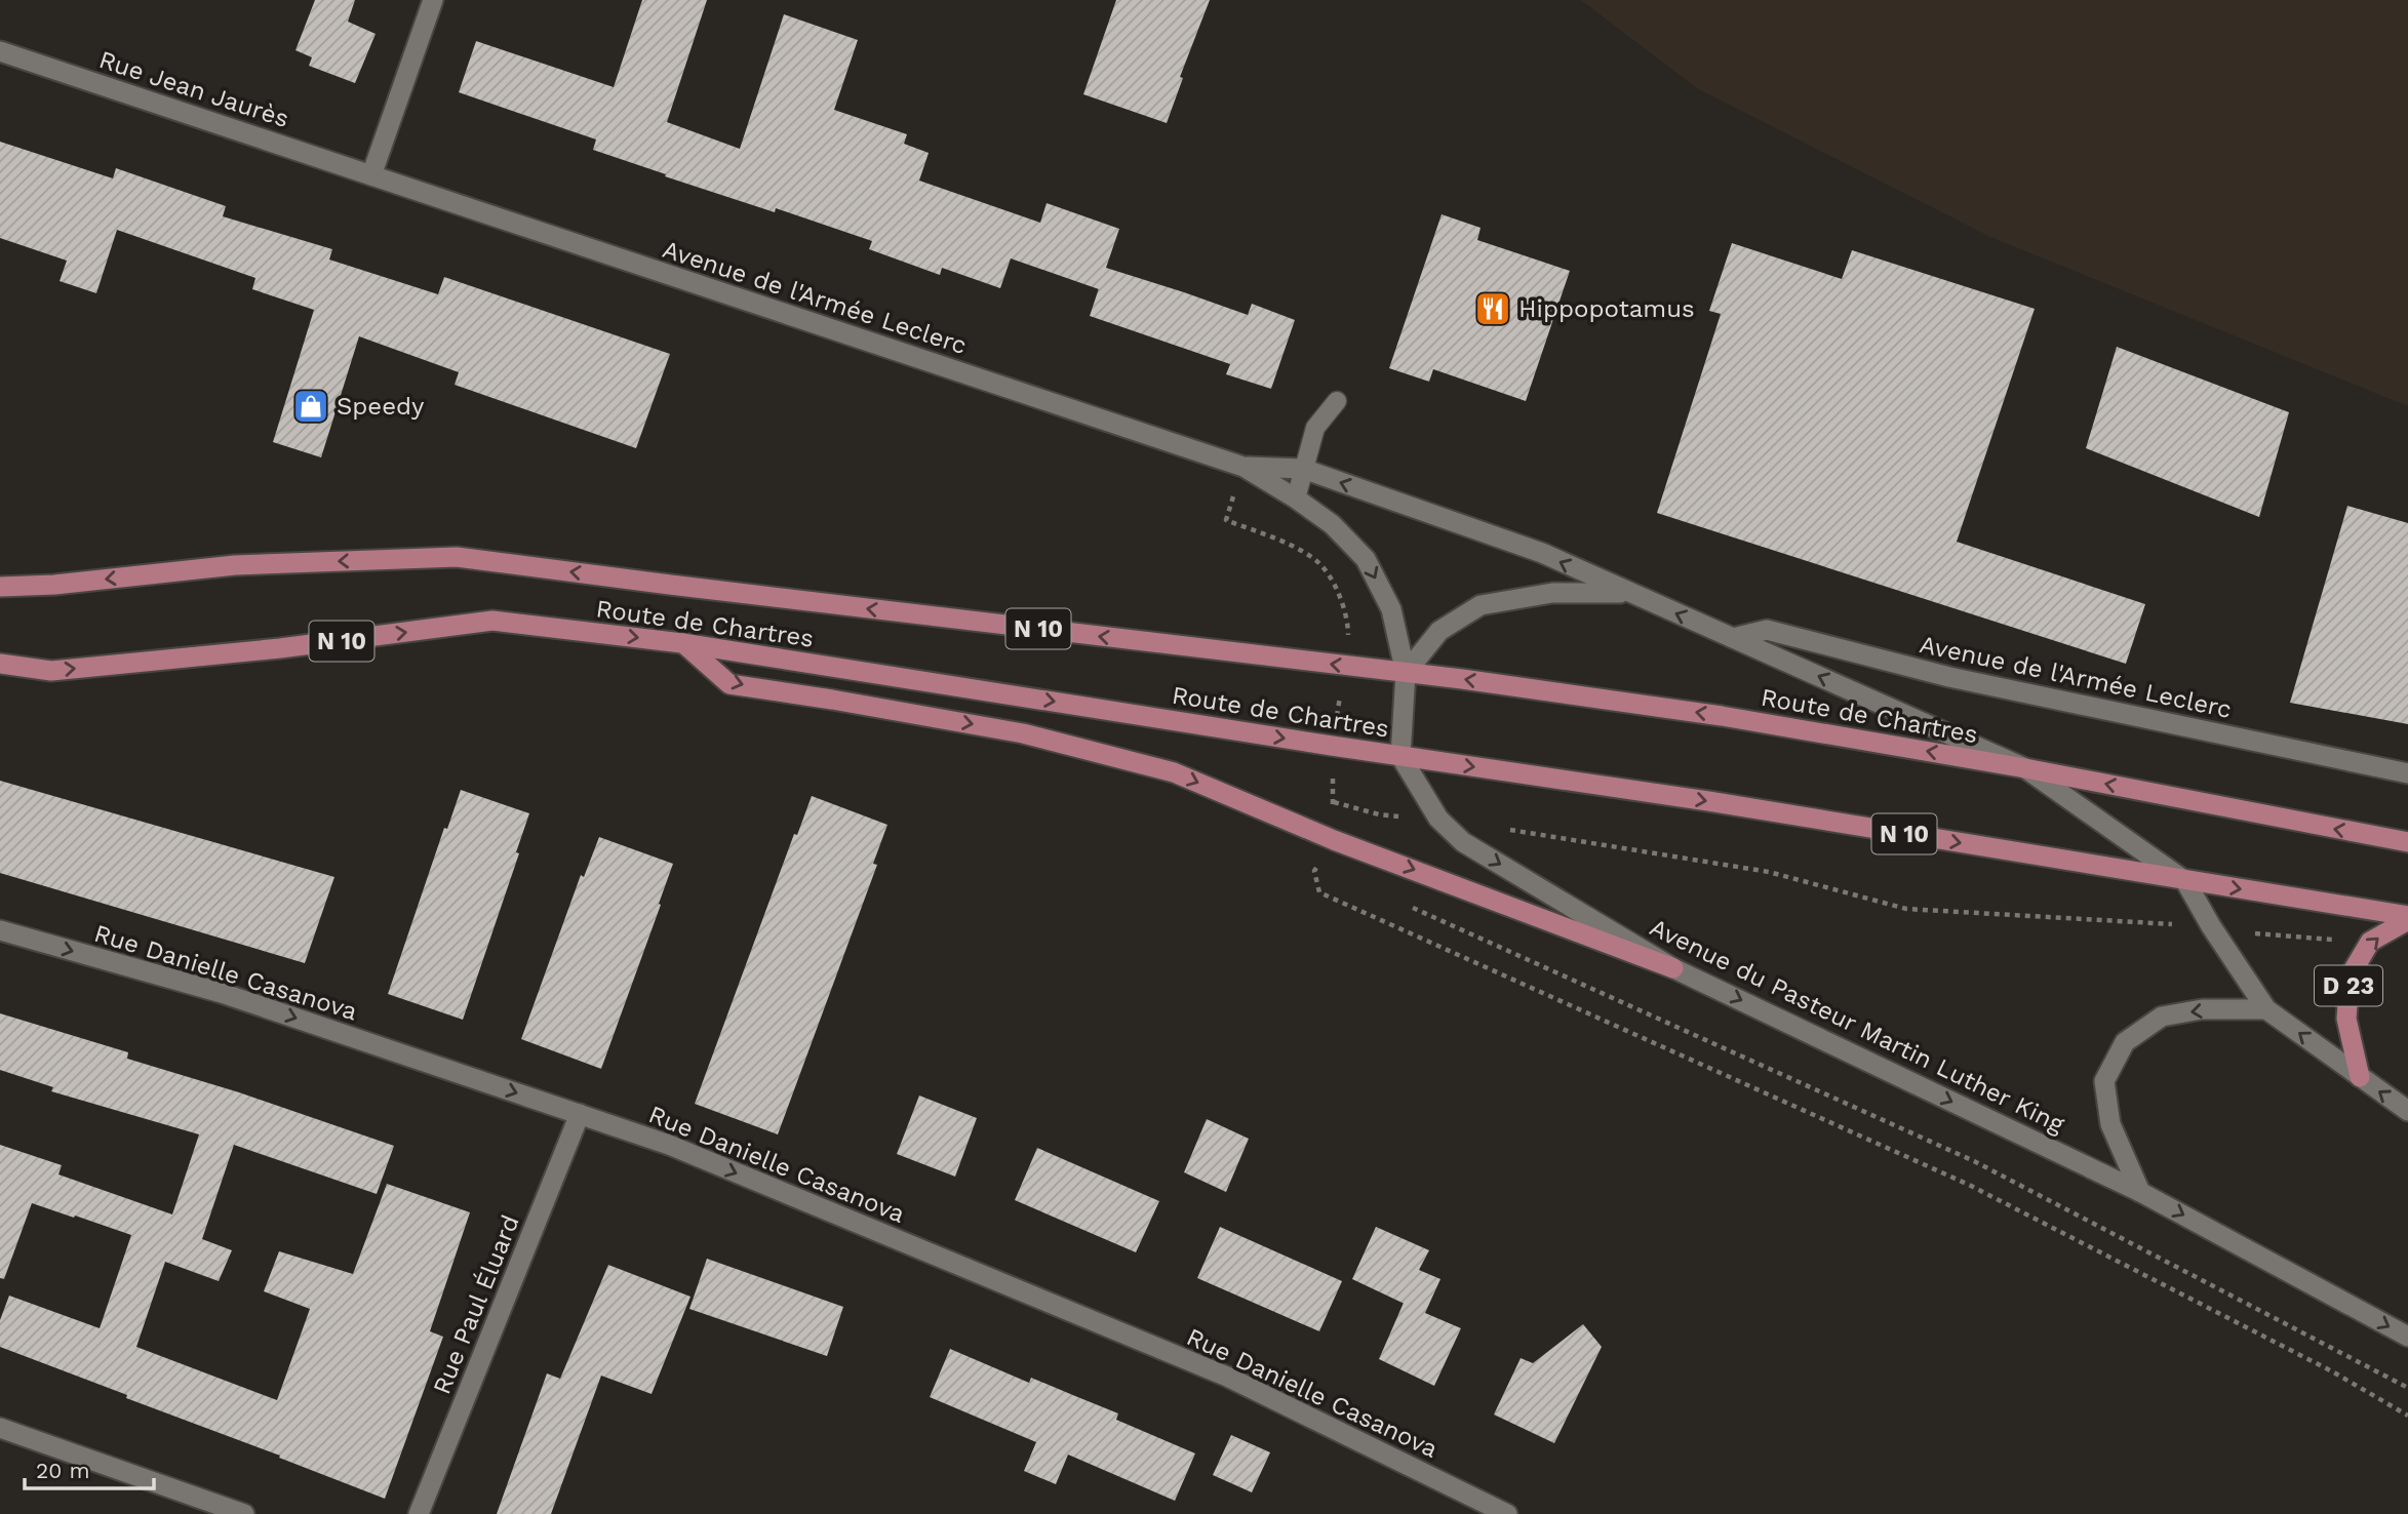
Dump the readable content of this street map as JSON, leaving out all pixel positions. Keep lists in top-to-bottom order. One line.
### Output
{"streets":{"main road":["Route de Chartres","N 10","D 23"],"street":["Rue Jean Jaurès","Avenue de l'Armée Leclerc","Rue Danielle Casanova","Avenue du Pasteur Martin Luther King","Rue Paul Éluard"]},"crossings":[["Rue Jean Jaurès","Avenue de l'Armée Leclerc"],["Avenue de l'Armée Leclerc","Route de Chartres"],["Route de Chartres","D 23"],["Route de Chartres","Avenue du Pasteur Martin Luther King"],["Rue Danielle Casanova","Rue Paul Éluard"]],"one_way":["Rue Danielle Casanova","Avenue du Pasteur Martin Luther King"],"places":{"restaurant":["Hippopotamus"],"shop":["Speedy"]},"scale_bar":"20 m"}
